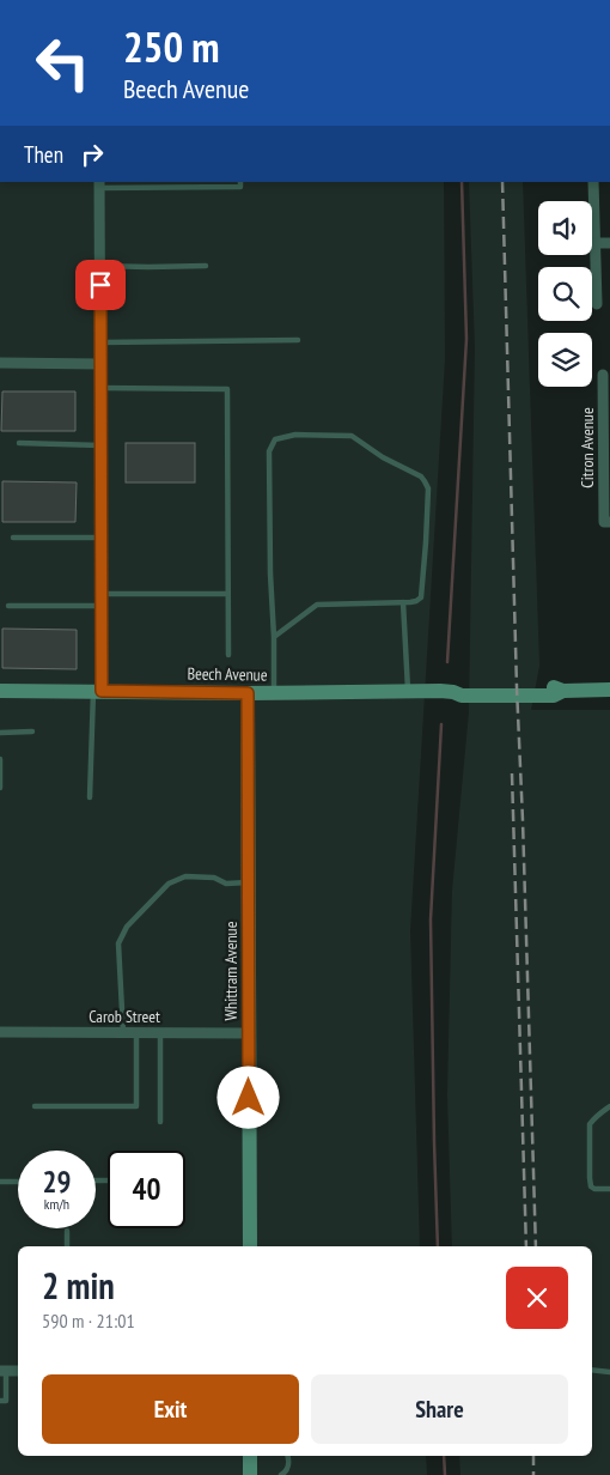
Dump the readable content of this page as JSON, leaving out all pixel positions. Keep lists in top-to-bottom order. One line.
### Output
{"streets":{"main road":["Beech Avenue","Whittram Avenue"],"street":["Citron Avenue","Carob Street"]},"crossings":[["Beech Avenue","Whittram Avenue"],["Whittram Avenue","Carob Street"]],"page":{"turn":["250 m","Beech Avenue"],"then":"Then","speed":"29 km/h","limit":"40","heading":["2 min","590 m · 21:01"],"buttons":["Exit","Share"]}}
